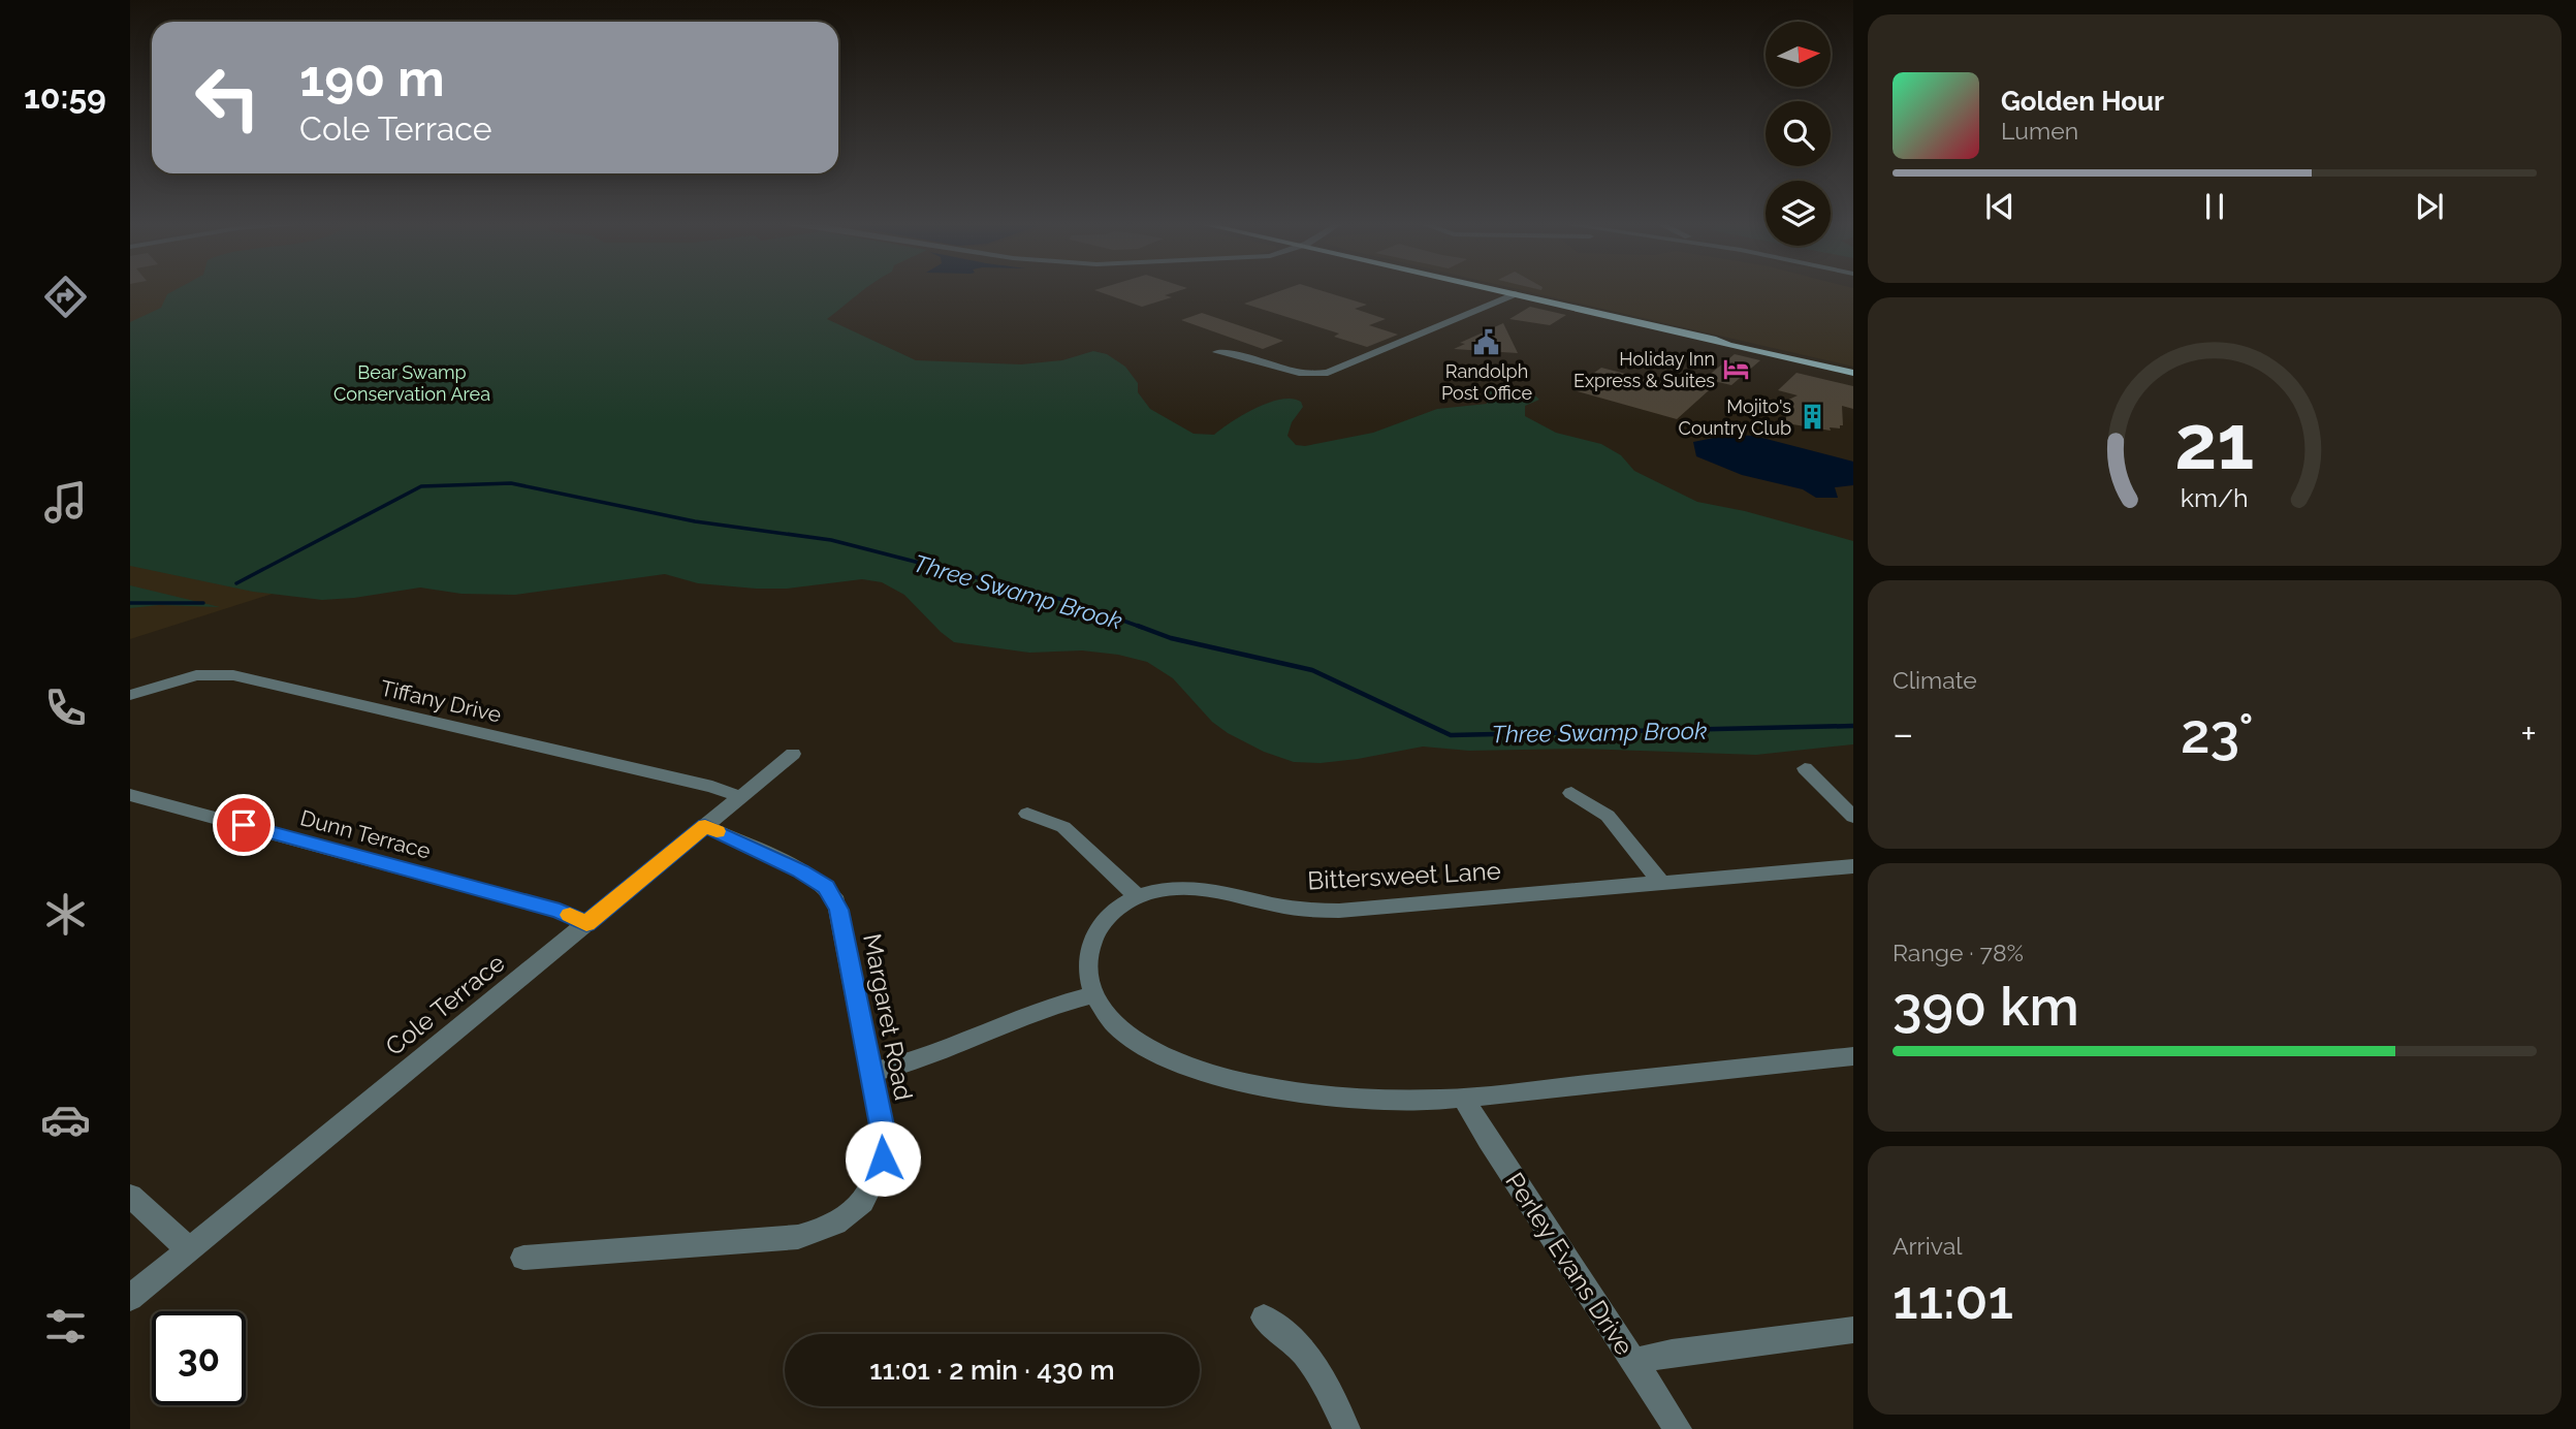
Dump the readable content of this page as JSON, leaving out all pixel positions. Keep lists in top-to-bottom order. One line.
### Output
{"streets":{"street":["Tiffany Drive","Dunn Terrace","Bittersweet Lane","Cole Terrace","Margaret Road","Perley Evans Drive"]},"crossings":[["Tiffany Drive","Cole Terrace"],["Dunn Terrace","Cole Terrace"],["Bittersweet Lane","Perley Evans Drive"],["Cole Terrace","Margaret Road"]],"water":["Three Swamp Brook"],"parks":["Bear Swamp Conservation Area"],"places":{"public building":["Randolph Post Office"],"hotel":["Holiday Inn Express & Suites"],"building":["Mojito's Country Club"]},"north":"right","page":{"tabs":"10:59","turn":["190 m","Cole Terrace"],"song":["Golden Hour","Lumen"],"tile":["Climate",["Range · 78%","390 km"],["Arrival","11:01"]],"heat":["−","23°","+"],"limit":"30","trip":"11:01 · 2 min · 430 m","gauge":["21","km/h"]}}
